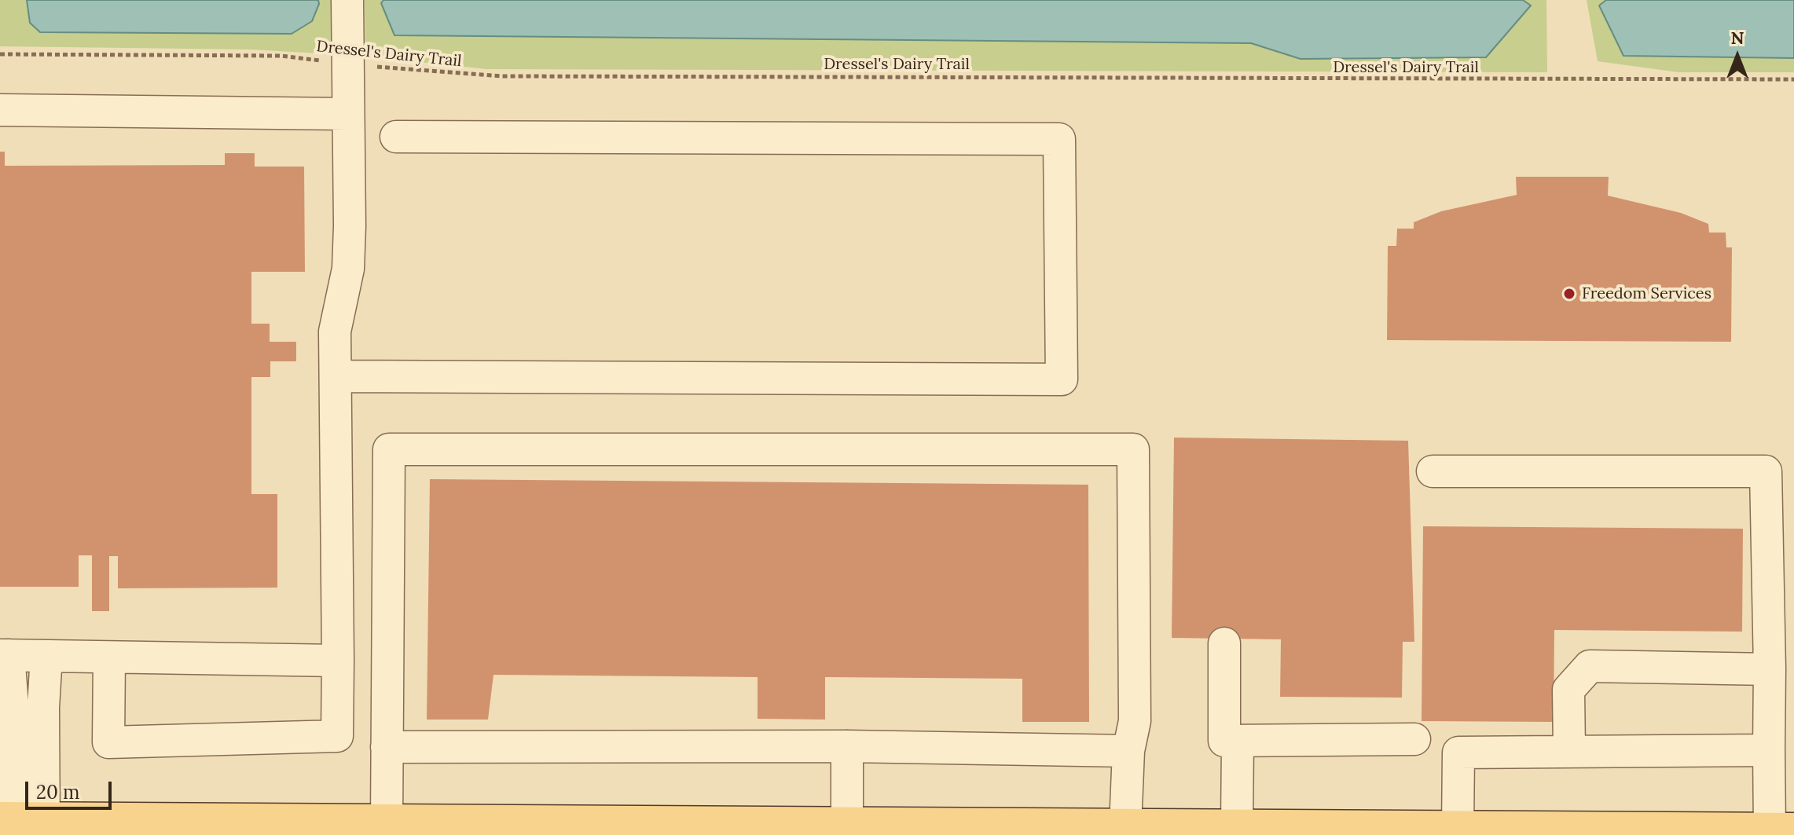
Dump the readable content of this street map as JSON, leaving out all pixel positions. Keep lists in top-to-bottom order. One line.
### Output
{"streets":{"path":["Dressel's Dairy Trail"]},"places":["Freedom Services"],"scale_bar":"20 m","north":"top"}
